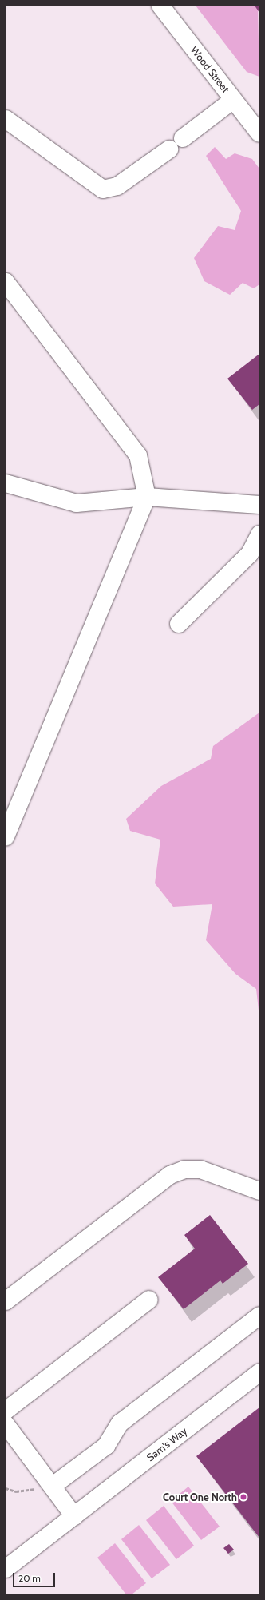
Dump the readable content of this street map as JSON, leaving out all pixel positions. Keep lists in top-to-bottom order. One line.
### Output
{"streets":{"street":["Wood Street","Sam's Way"]},"places":["Court One North"],"scale_bar":"20 m"}
